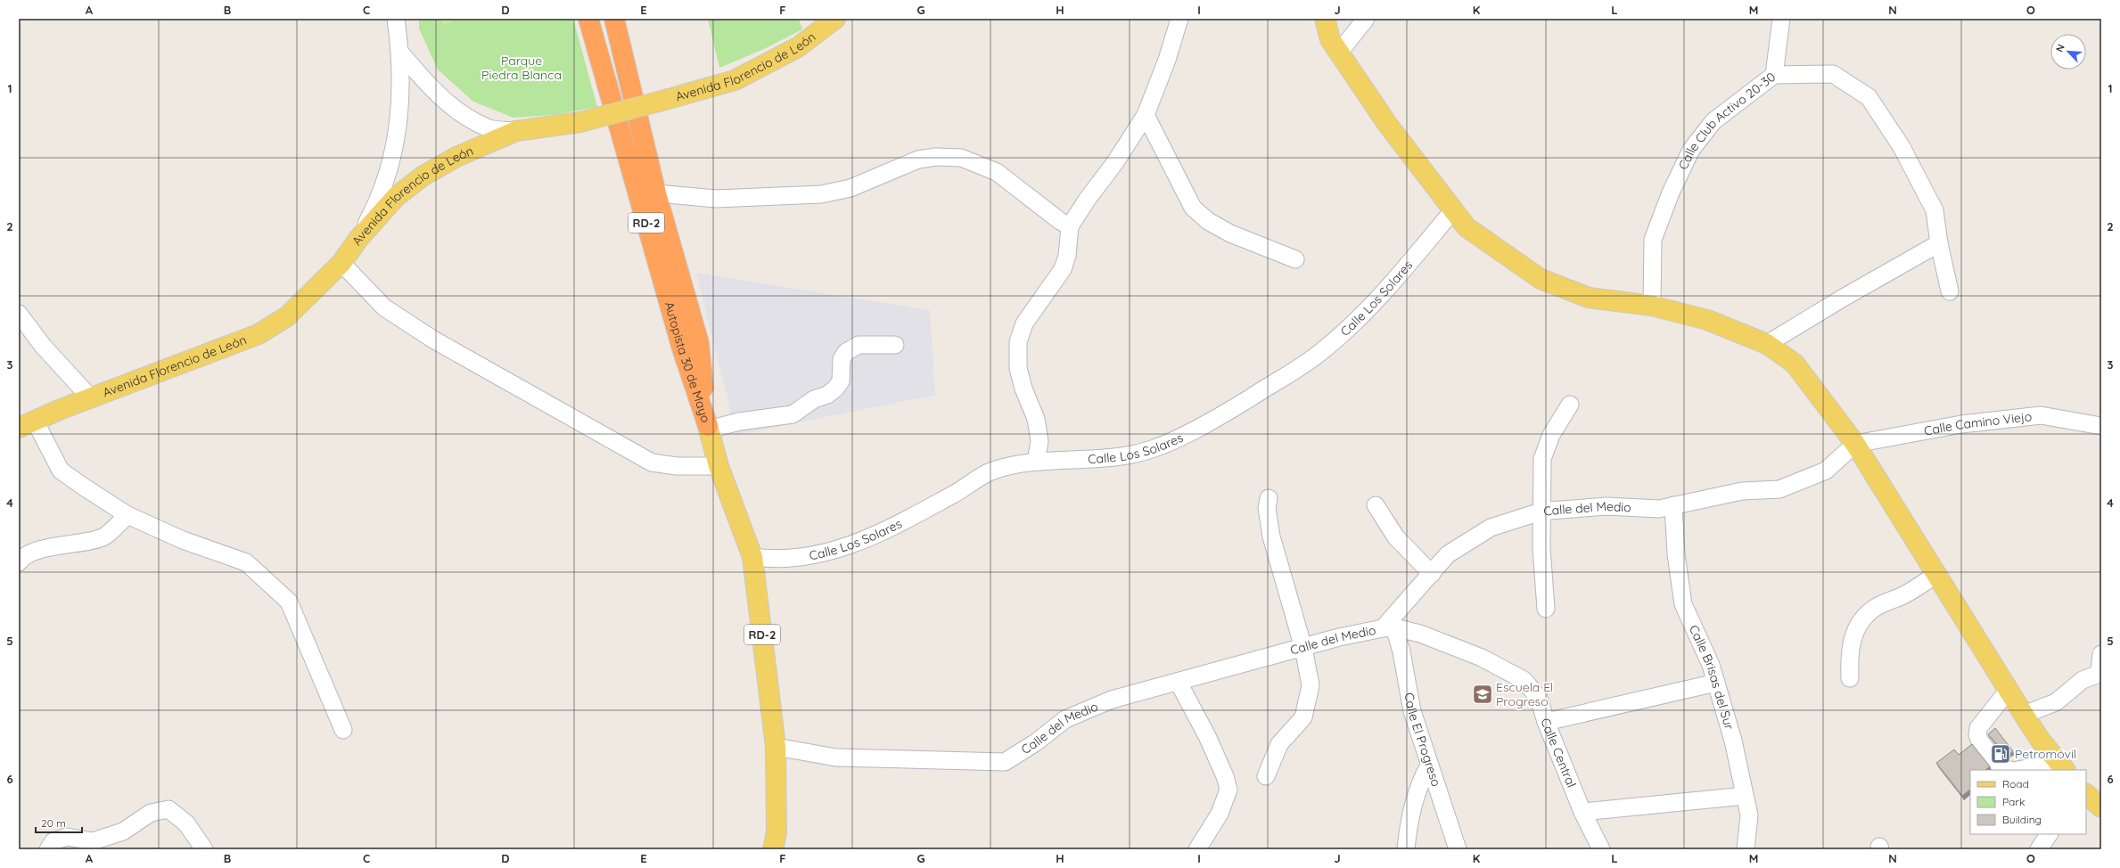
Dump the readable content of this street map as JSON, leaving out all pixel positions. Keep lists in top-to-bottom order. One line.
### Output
{"streets":{"highway":["RD-2","Autopista 30 de Mayo"],"main road":["Avenida Florencio de León"],"street":["Calle Club Activo 20-30","Calle Los Solares","Calle Camino Viejo","Calle del Medio","Calle Brisas del Sur","Calle El Progreso","Calle Central"]},"crossings":[["RD-2","Calle Los Solares"],["RD-2","Autopista 30 de Mayo"],["RD-2","Calle del Medio"],["Calle Camino Viejo","Calle del Medio"],["Calle del Medio","Calle Brisas del Sur"],["Calle del Medio","Calle El Progreso"],["Calle del Medio","Calle Central"],["Calle El Progreso","Calle Central"]],"parks":["Parque Piedra Blanca"],"places":{"school or university":["Escuela El Progreso"],"fuel station":["Petromóvil"]},"legend":["Road","Park","Building"],"scale_bar":"20 m","north":"top left","grid":{"columns":["A","B","C","D","E","F","G","H","I","J","K","L","M","N","O"],"rows":["1","2","3","4","5","6"]}}
